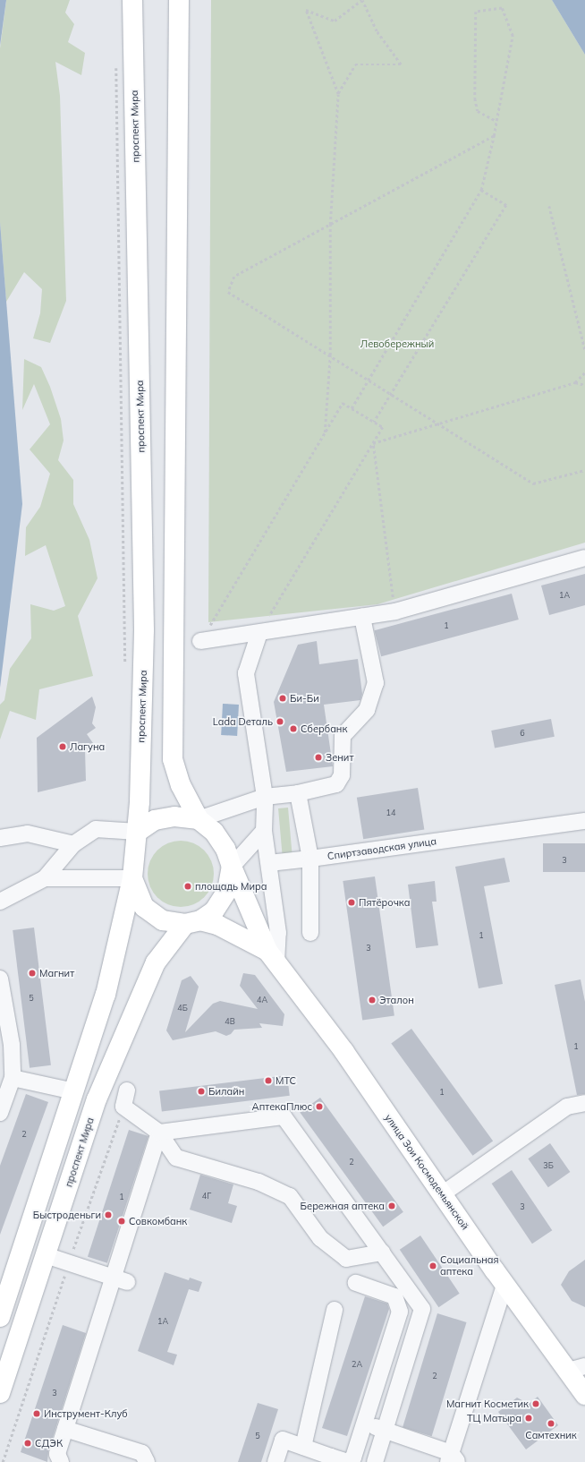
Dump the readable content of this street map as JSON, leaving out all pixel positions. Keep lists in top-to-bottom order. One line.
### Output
{"streets":{"main road":["проспект Мира","улица Зои Космодемьянской"],"street":["Спиртзаводская улица"]},"crossings":[["проспект Мира","улица Зои Космодемьянской"]],"parks":["Левобережный"],"places":["Би-Би","Lada Dеталь","Сбербанк","Лагуна","Зенит","площадь Мира","Пятёрочка","Магнит","Эталон","МТС","Билайн","АптекаПлюс","Бережная аптека","Быстроденьги","Совкомбанк","Социальная аптека","Магнит Косметик","Инструмент-Клуб","ТЦ Матыра","Самтехник","СДЭК"],"house_numbers":["1А","1","6","14","3","1","3","5","4А","4Б","4В","1","1","2","2","3Б","4Г","1","3","1А","2А","2","3","5"]}
